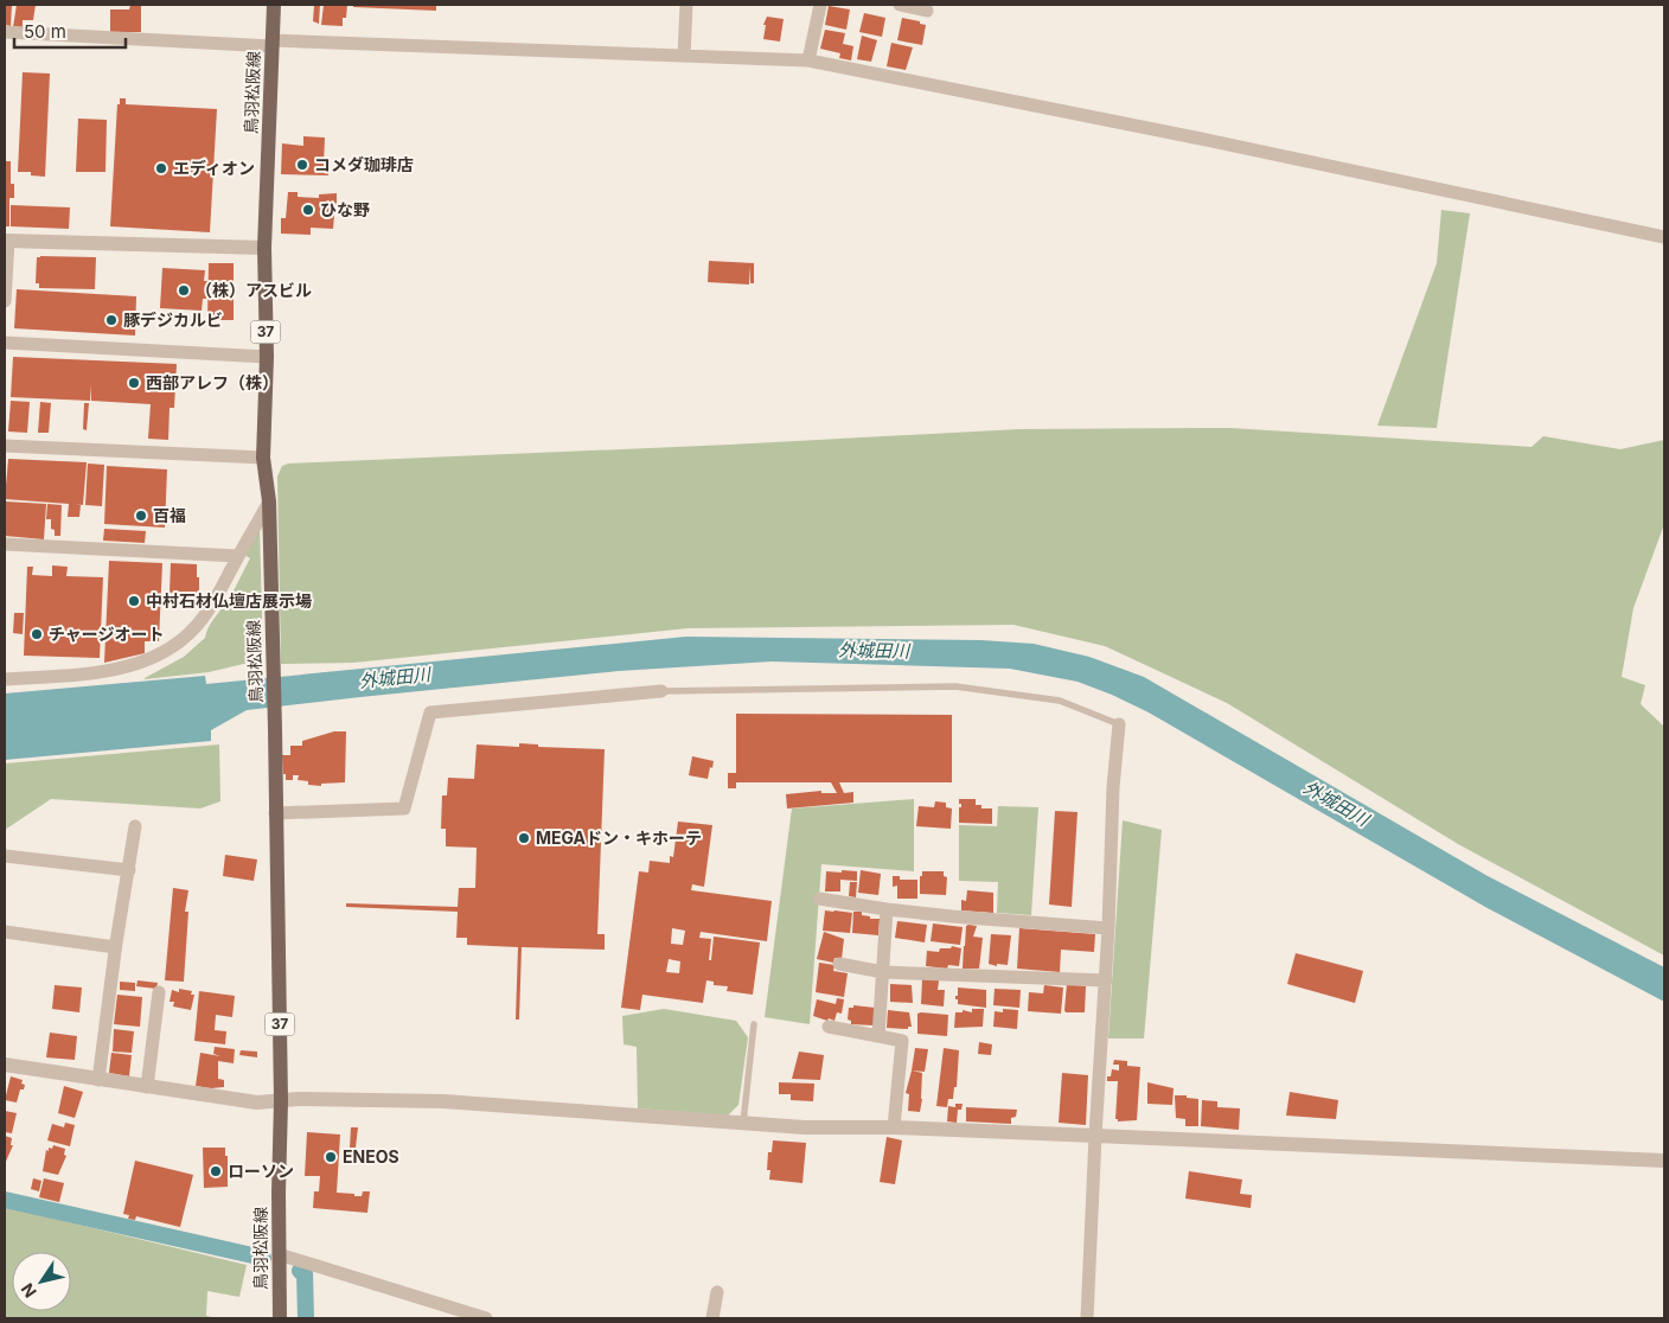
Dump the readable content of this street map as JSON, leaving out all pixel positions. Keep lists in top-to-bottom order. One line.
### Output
{"streets":{"main road":["鳥羽松阪線","37"]},"water":["外城田川"],"places":["コメダ珈琲店","エディオン","ひな野","（株）アスビル","豚デジカルビ","西部アレフ（株）","百福","中村石材仏壇店展示場","チャージオート","MEGAドン・キホーテ","ENEOS","ローソン"],"scale_bar":"50 m","north":"bottom left"}
